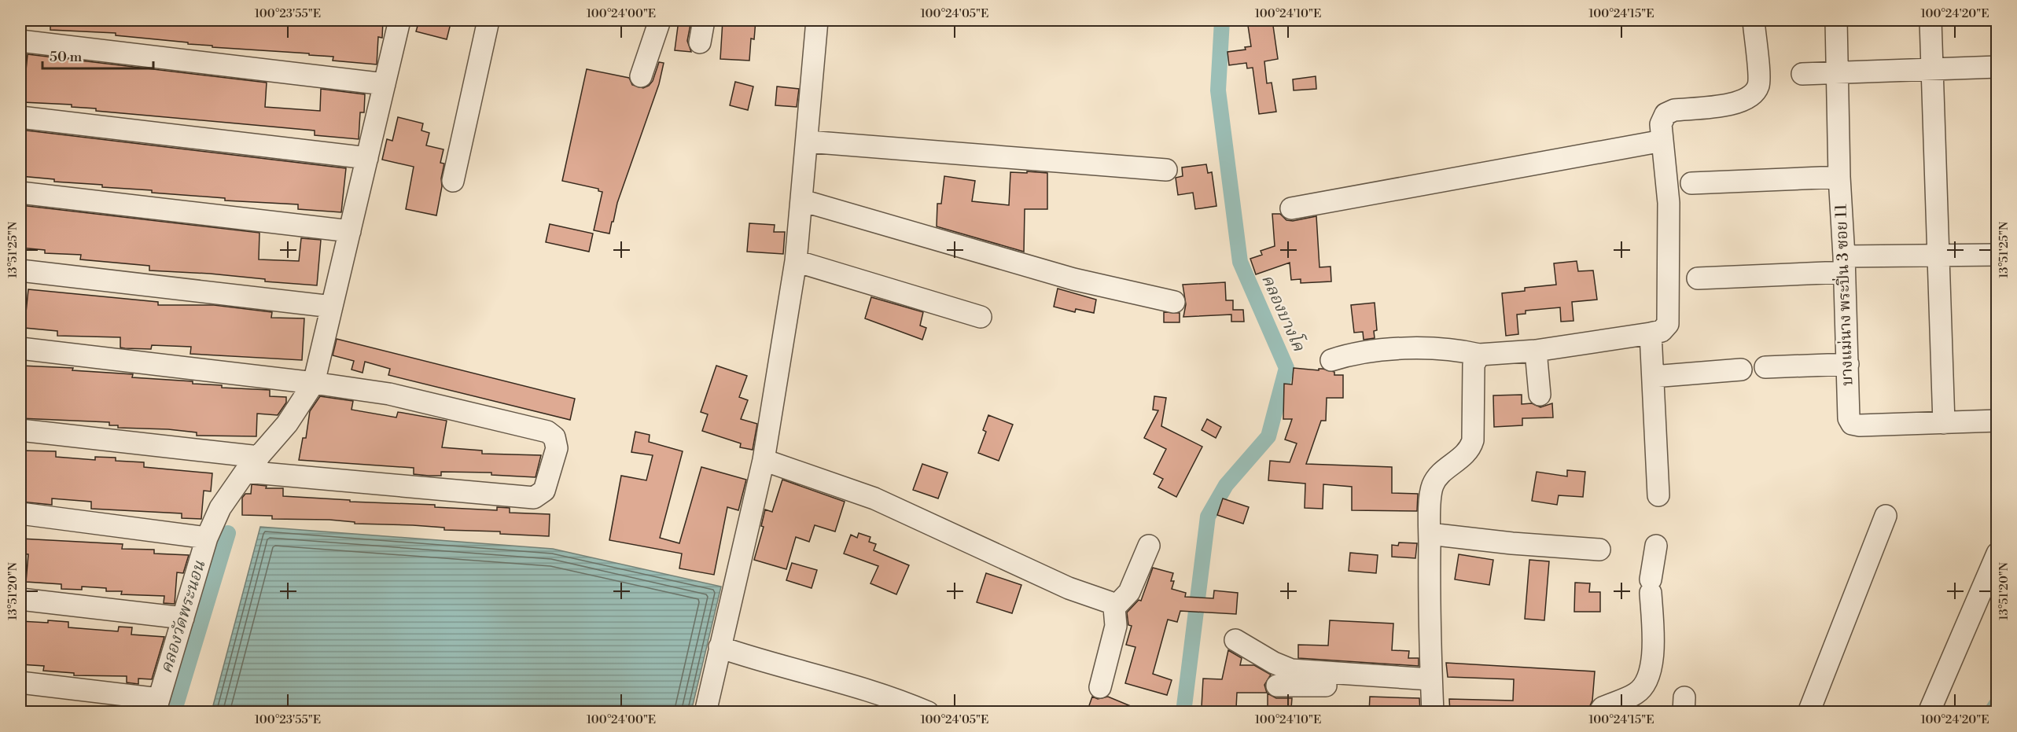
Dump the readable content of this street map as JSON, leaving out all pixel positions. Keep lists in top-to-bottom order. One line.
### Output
{"streets":{"street":["บางแม่นาง พระปิ่น 3 ซอย 11"]},"water":["คลองบางโค","คลองวัดพระนอน"],"scale_bar":"50 m","coordinates":["100°23'55\"E","100°24'00\"E","100°24'05\"E","100°24'10\"E","100°24'15\"E","100°24'20\"E","13°51'25\"N","13°51'20\"N"]}
